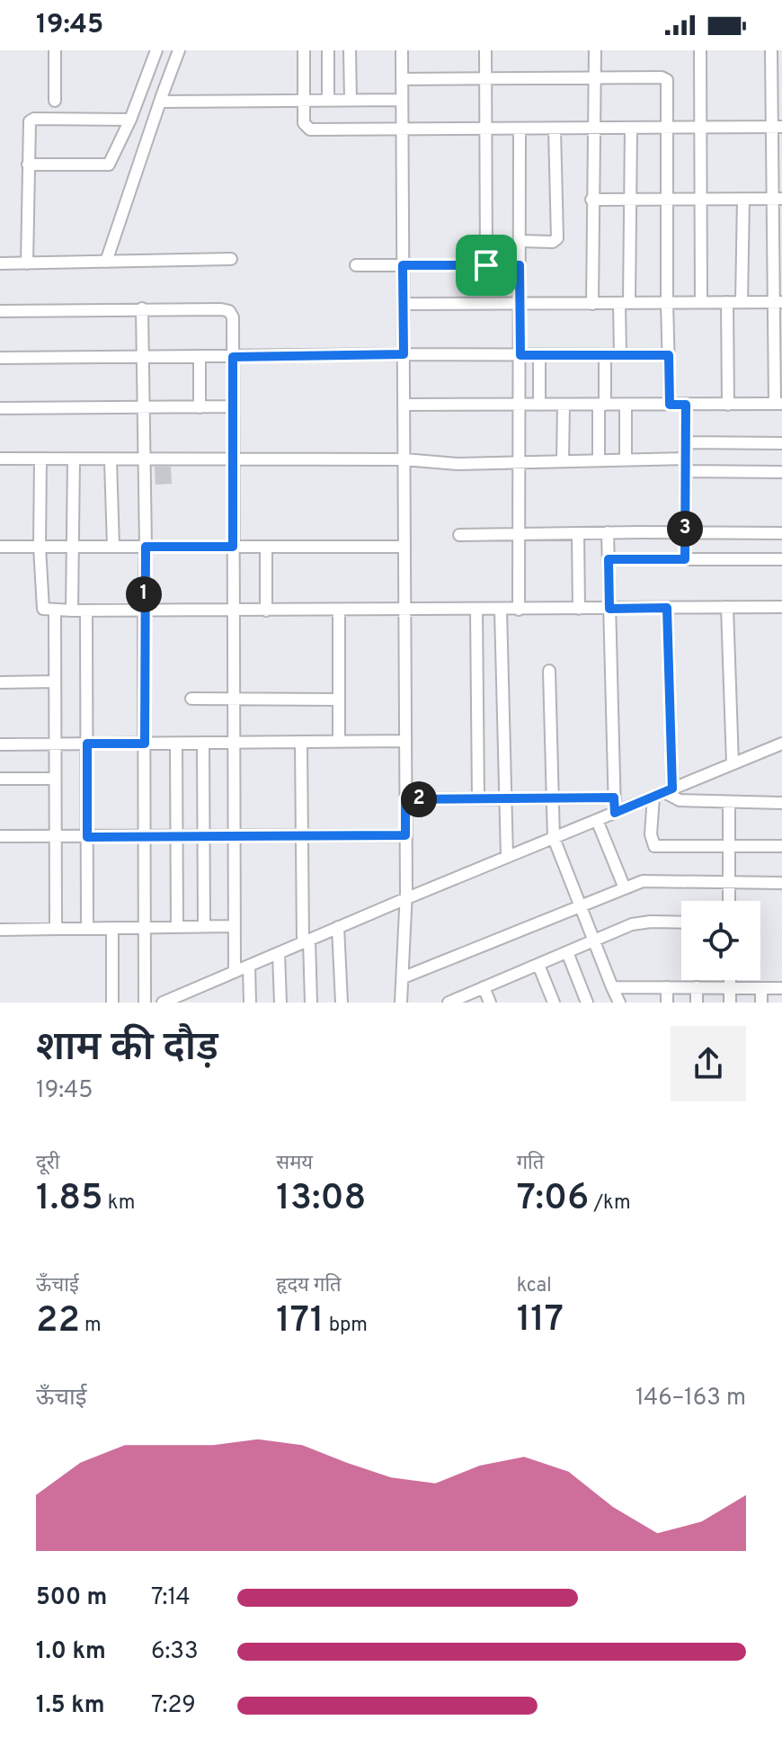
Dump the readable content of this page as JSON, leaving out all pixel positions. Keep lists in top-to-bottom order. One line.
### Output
{"page":{"status":"19:45","pins":["3","1","2"],"heading":["शाम की दौड़","19:45"],"stats":[["दूरी","1.85 km"],["समय","13:08"],["गति","7:06 /km"],["ऊँचाई","22 m"],["हृदय गति","171 bpm"],["kcal","117"]],"chart":["ऊँचाई","146–163 m"],"list":[{"name":"500 m","note":"7:14"},{"name":"1.0 km","note":"6:33"},{"name":"1.5 km","note":"7:29"}]}}
